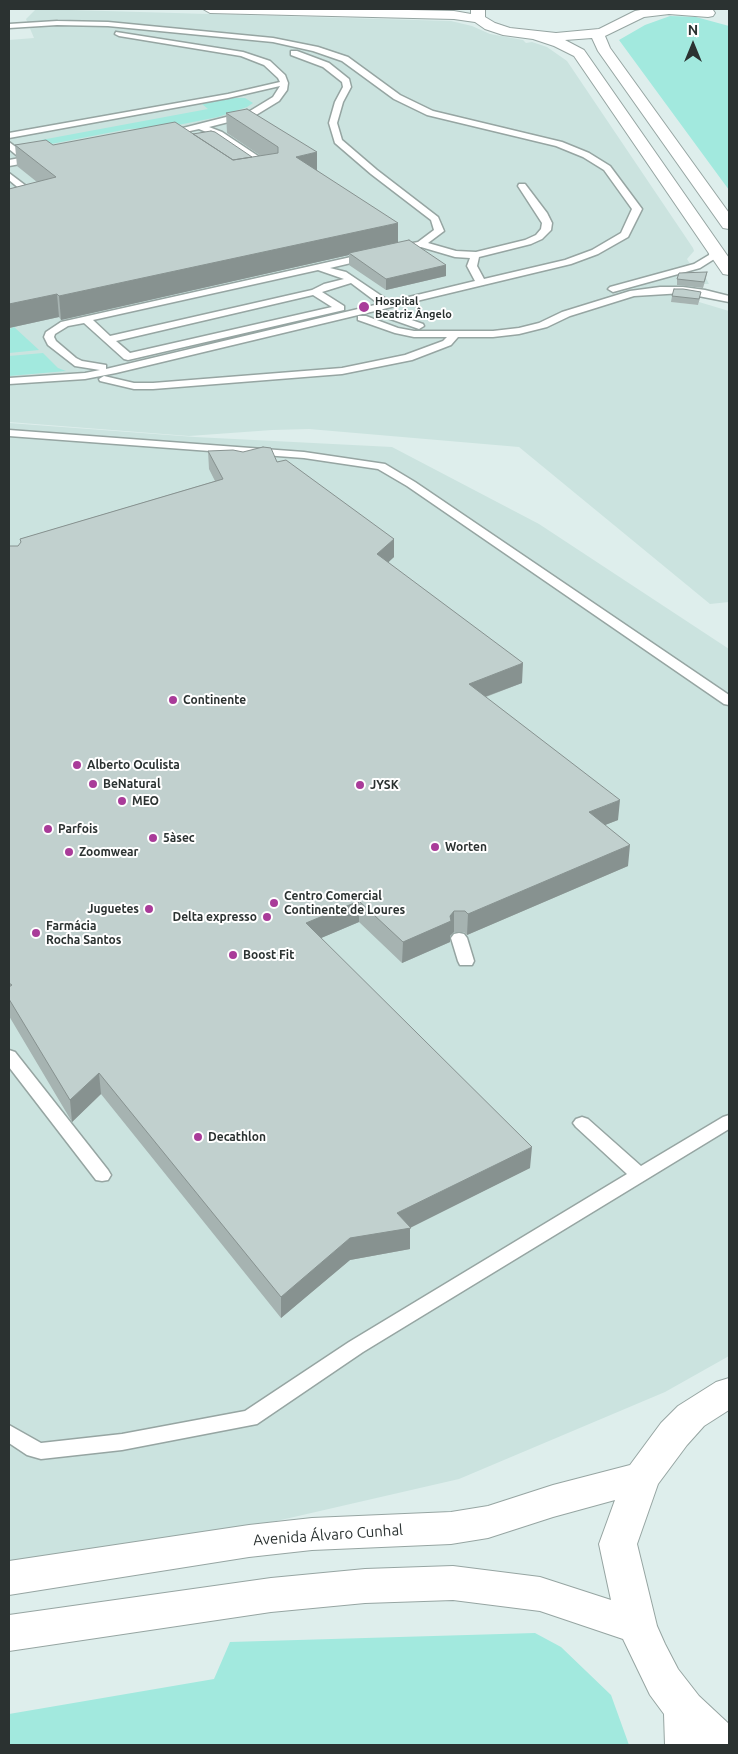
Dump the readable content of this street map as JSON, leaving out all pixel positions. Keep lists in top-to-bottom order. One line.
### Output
{"streets":{"main road":["Avenida Álvaro Cunhal"]},"places":["Hospital Beatriz Ângelo","Continente","Alberto Oculista","BeNatural","JYSK","MEO","Parfois","5àsec","Worten","Zoomwear","Centro Comercial Continente de Loures","Juguetes","Delta expresso","Farmácia Rocha Santos","Boost Fit","Decathlon"],"north":"top"}
